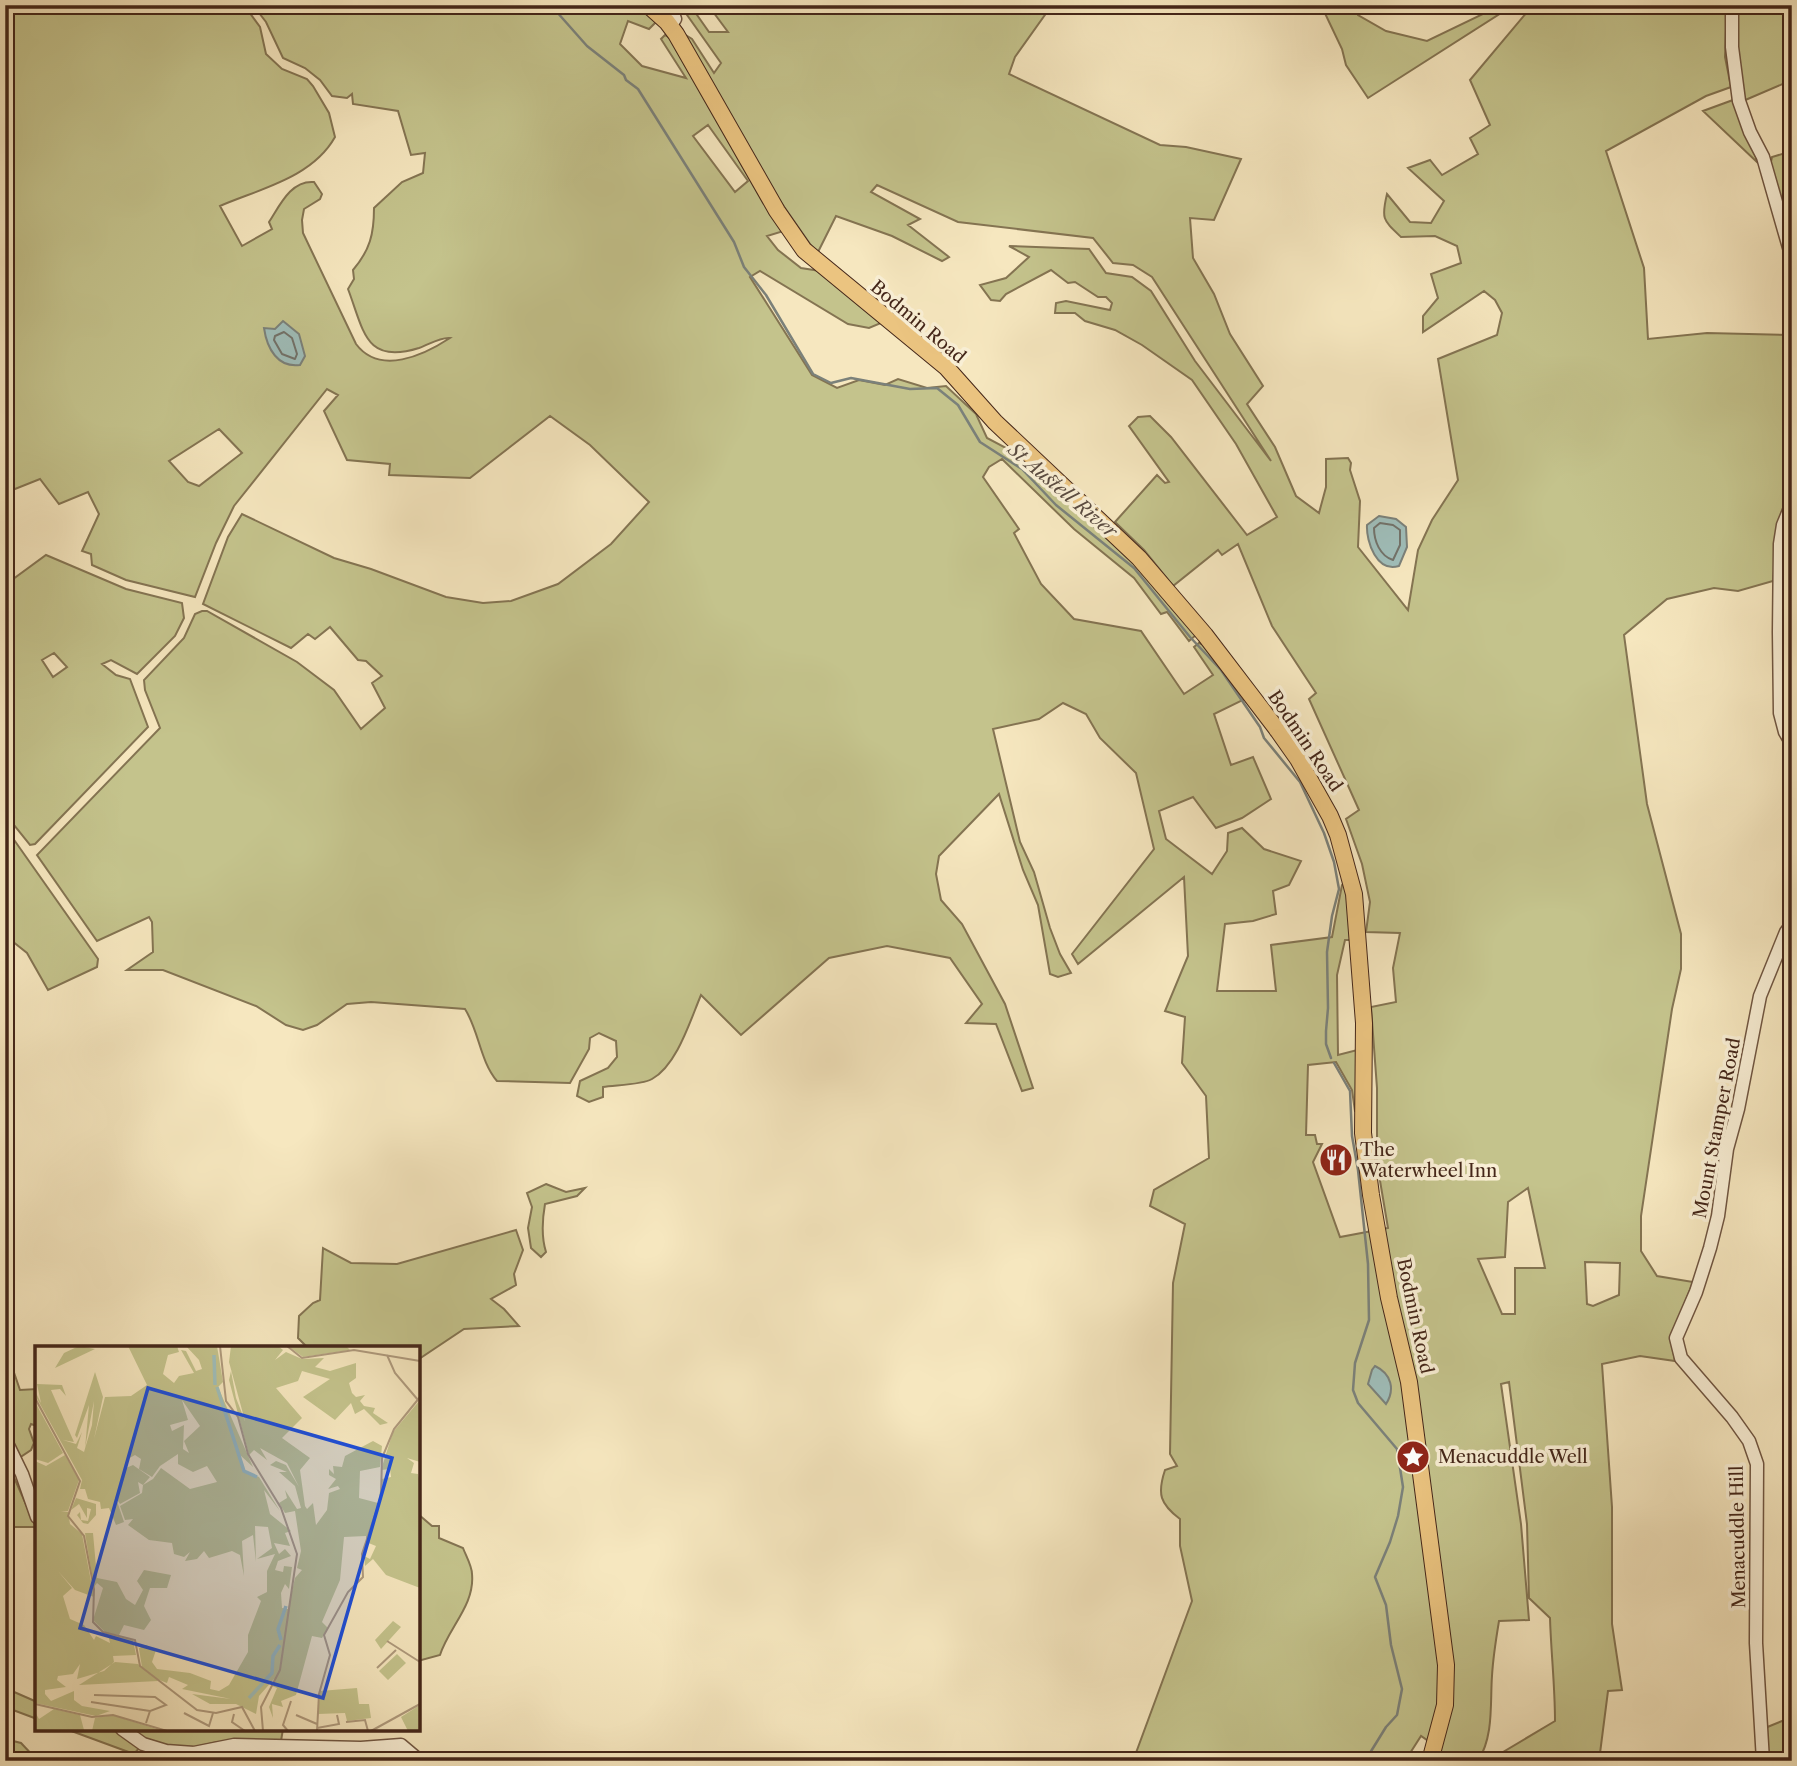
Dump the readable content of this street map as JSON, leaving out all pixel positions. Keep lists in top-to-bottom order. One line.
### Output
{"streets":{"main road":["Bodmin Road"],"street":["Mount Stamper Road","Menacuddle Hill"]},"crossings":[["Mount Stamper Road","Menacuddle Hill"]],"water":["St Austell River"],"places":{"restaurant":["The Waterwheel Inn"],"place":["Menacuddle Well"]}}
